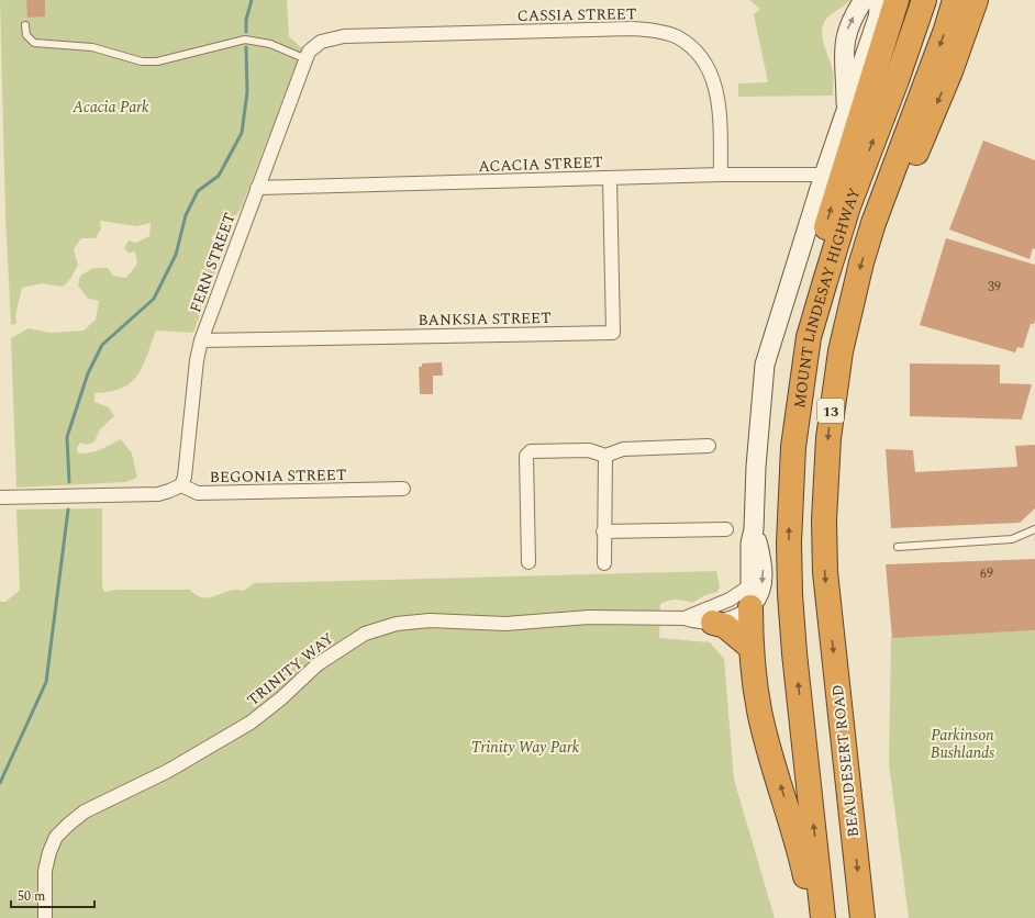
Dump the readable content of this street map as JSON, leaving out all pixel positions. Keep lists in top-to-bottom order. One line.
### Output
{"streets":{"highway":["MOUNT LINDESAY HIGHWAY","13","BEAUDESERT ROAD"],"street":["CASSIA STREET","ACACIA STREET","FERN STREET","BANKSIA STREET","BEGONIA STREET","TRINITY WAY"]},"crossings":[["CASSIA STREET","ACACIA STREET"],["CASSIA STREET","FERN STREET"],["ACACIA STREET","FERN STREET"],["ACACIA STREET","BANKSIA STREET"],["FERN STREET","BANKSIA STREET"],["FERN STREET","BEGONIA STREET"],["MOUNT LINDESAY HIGHWAY","BEAUDESERT ROAD"]],"parks":["Acacia Park","Parkinson Bushlands","Trinity Way Park"],"house_numbers":["39","69"],"scale_bar":"50 m"}
